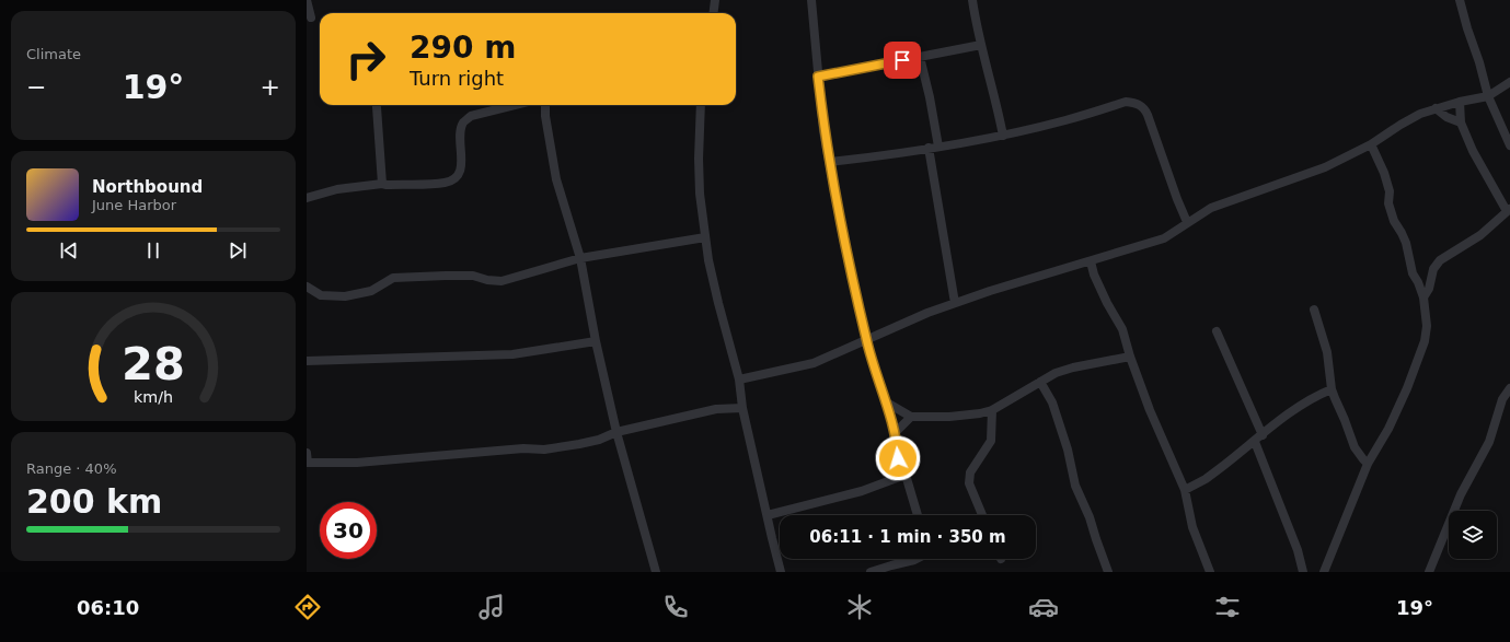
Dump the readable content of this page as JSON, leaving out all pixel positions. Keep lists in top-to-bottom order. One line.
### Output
{"page":{"tile":["Climate",["Range · 40%","200 km"]],"turn":["290 m","Turn right"],"heat":["−","19°","+"],"song":["Northbound","June Harbor"],"limit":"30","trip":"06:11 · 1 min · 350 m","tabs":["06:10","19°"],"gauge":["28","km/h"]}}
